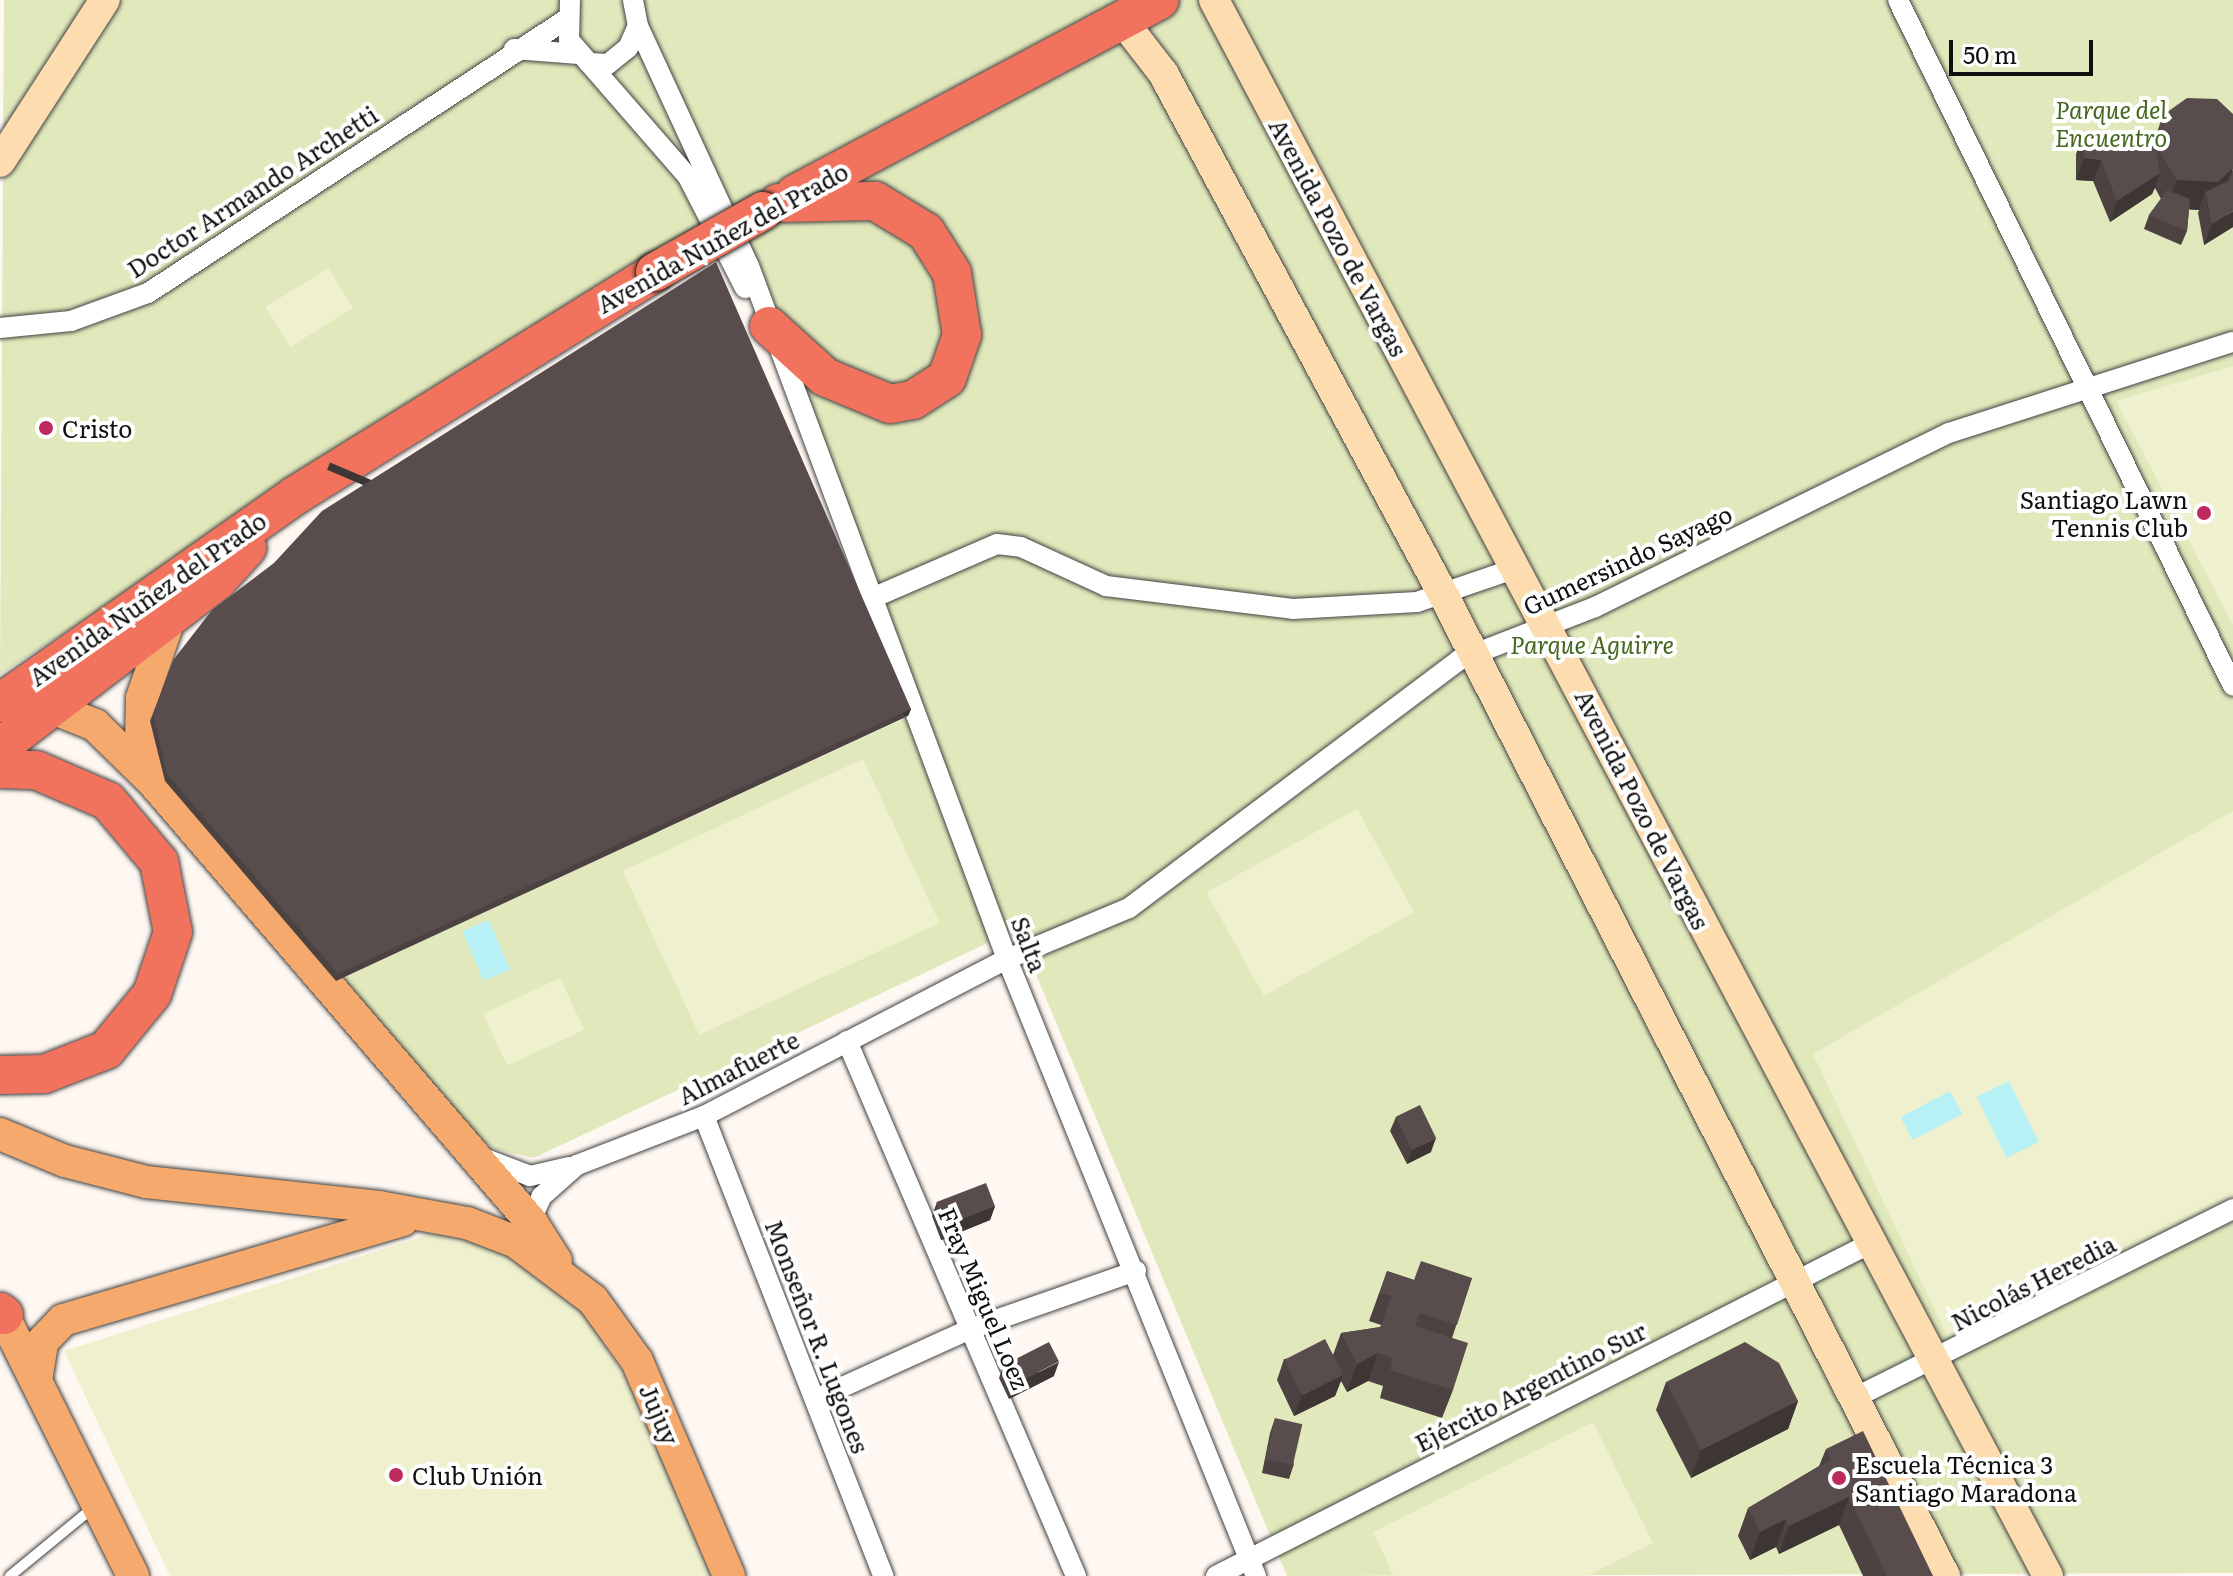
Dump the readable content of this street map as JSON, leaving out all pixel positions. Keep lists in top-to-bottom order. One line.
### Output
{"streets":{"highway":["Avenida Nuñez del Prado"],"main road":["Avenida Pozo de Vargas","Jujuy"],"street":["Doctor Armando Archetti","Gumersindo Sayago","Salta","Almafuerte","Nicolás Heredia","Fray Miguel Loez","Monseñor R. Lugones","Ejército Argentino Sur"]},"crossings":[["Avenida Pozo de Vargas","Gumersindo Sayago"],["Avenida Pozo de Vargas","Nicolás Heredia"],["Avenida Pozo de Vargas","Ejército Argentino Sur"],["Gumersindo Sayago","Salta"],["Gumersindo Sayago","Almafuerte"],["Salta","Almafuerte"],["Salta","Ejército Argentino Sur"],["Almafuerte","Fray Miguel Loez"],["Almafuerte","Monseñor R. Lugones"],["Almafuerte","Jujuy"]],"parks":["Parque del Encuentro","Parque Aguirre"],"places":["Cristo","Santiago Lawn Tennis Club","Club Unión","Escuela Técnica 3 Santiago Maradona"],"scale_bar":"50 m"}
